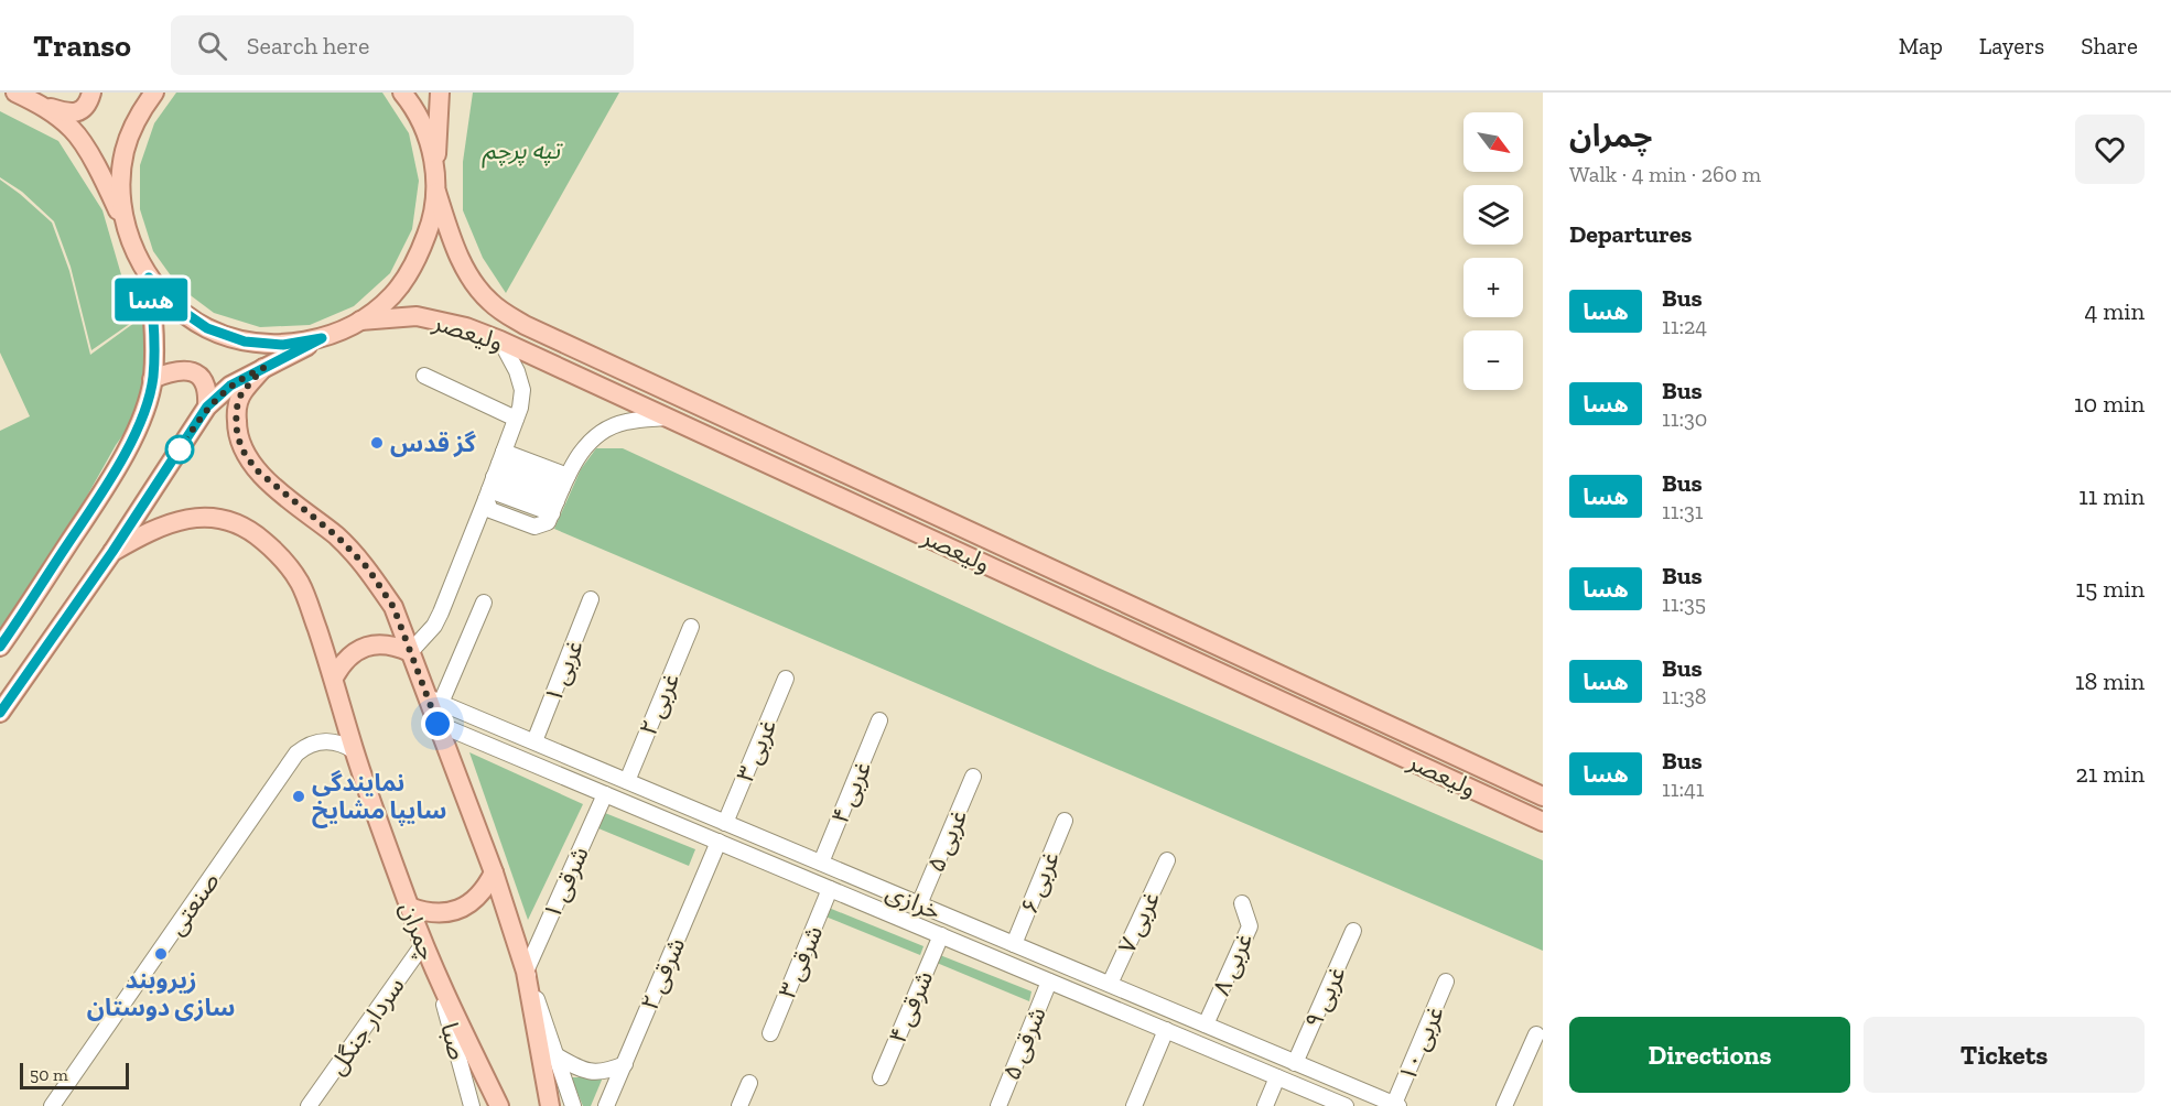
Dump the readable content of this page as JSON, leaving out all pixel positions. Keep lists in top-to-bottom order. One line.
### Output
{"streets":{"main road":["ولیعصر","چمران"],"street":["۱ غربی","۲ غربی","۳ غربی","۴ غربی","۵ غربی","۱ شرقی","۶ غربی","خرازی","صنعتی","۷ غربی","۳ شرقی","۸ غربی","۲ شرقی","۹ غربی","۴ شرقی","سردار جنگل","صبا","۵ شرقی","۱۰ غربی"]},"crossings":[["۱ غربی","خرازی"],["۲ غربی","خرازی"],["۳ غربی","خرازی"],["۴ غربی","خرازی"],["۵ غربی","خرازی"],["۱ شرقی","خرازی"],["۶ غربی","خرازی"],["خرازی","۷ غربی"],["خرازی","۳ شرقی"],["خرازی","۸ غربی"],["خرازی","۲ شرقی"],["خرازی","۹ غربی"],["خرازی","۴ شرقی"],["خرازی","۵ شرقی"],["خرازی","۱۰ غربی"],["صنعتی","چمران"],["چمران","سردار جنگل"],["چمران","صبا"]],"parks":["تپه پرچم"],"places":["گز قدس","نمایندگی سایپا مشایخ","زیروبند سازی دوستان"],"lines":["bus line هسا"],"scale_bar":"50 m","north":"bottom right","page":{"header":"Transo","search":"Search here","nav":["Map","Layers","Share"],"on_map":"هسا","heading":[["چمران","Walk · 4 min · 260 m"],"Departures"],"map_buttons":["+","−"],"list":[{"mark":"هسا","name":"Bus","note":"11:24","value":"4 min"},{"mark":"هسا","name":"Bus","note":"11:30","value":"10 min"},{"mark":"هسا","name":"Bus","note":"11:31","value":"11 min"},{"mark":"هسا","name":"Bus","note":"11:35","value":"15 min"},{"mark":"هسا","name":"Bus","note":"11:38","value":"18 min"},{"mark":"هسا","name":"Bus","note":"11:41","value":"21 min"}],"buttons":["Directions","Tickets"],"scale":"50 m"}}
